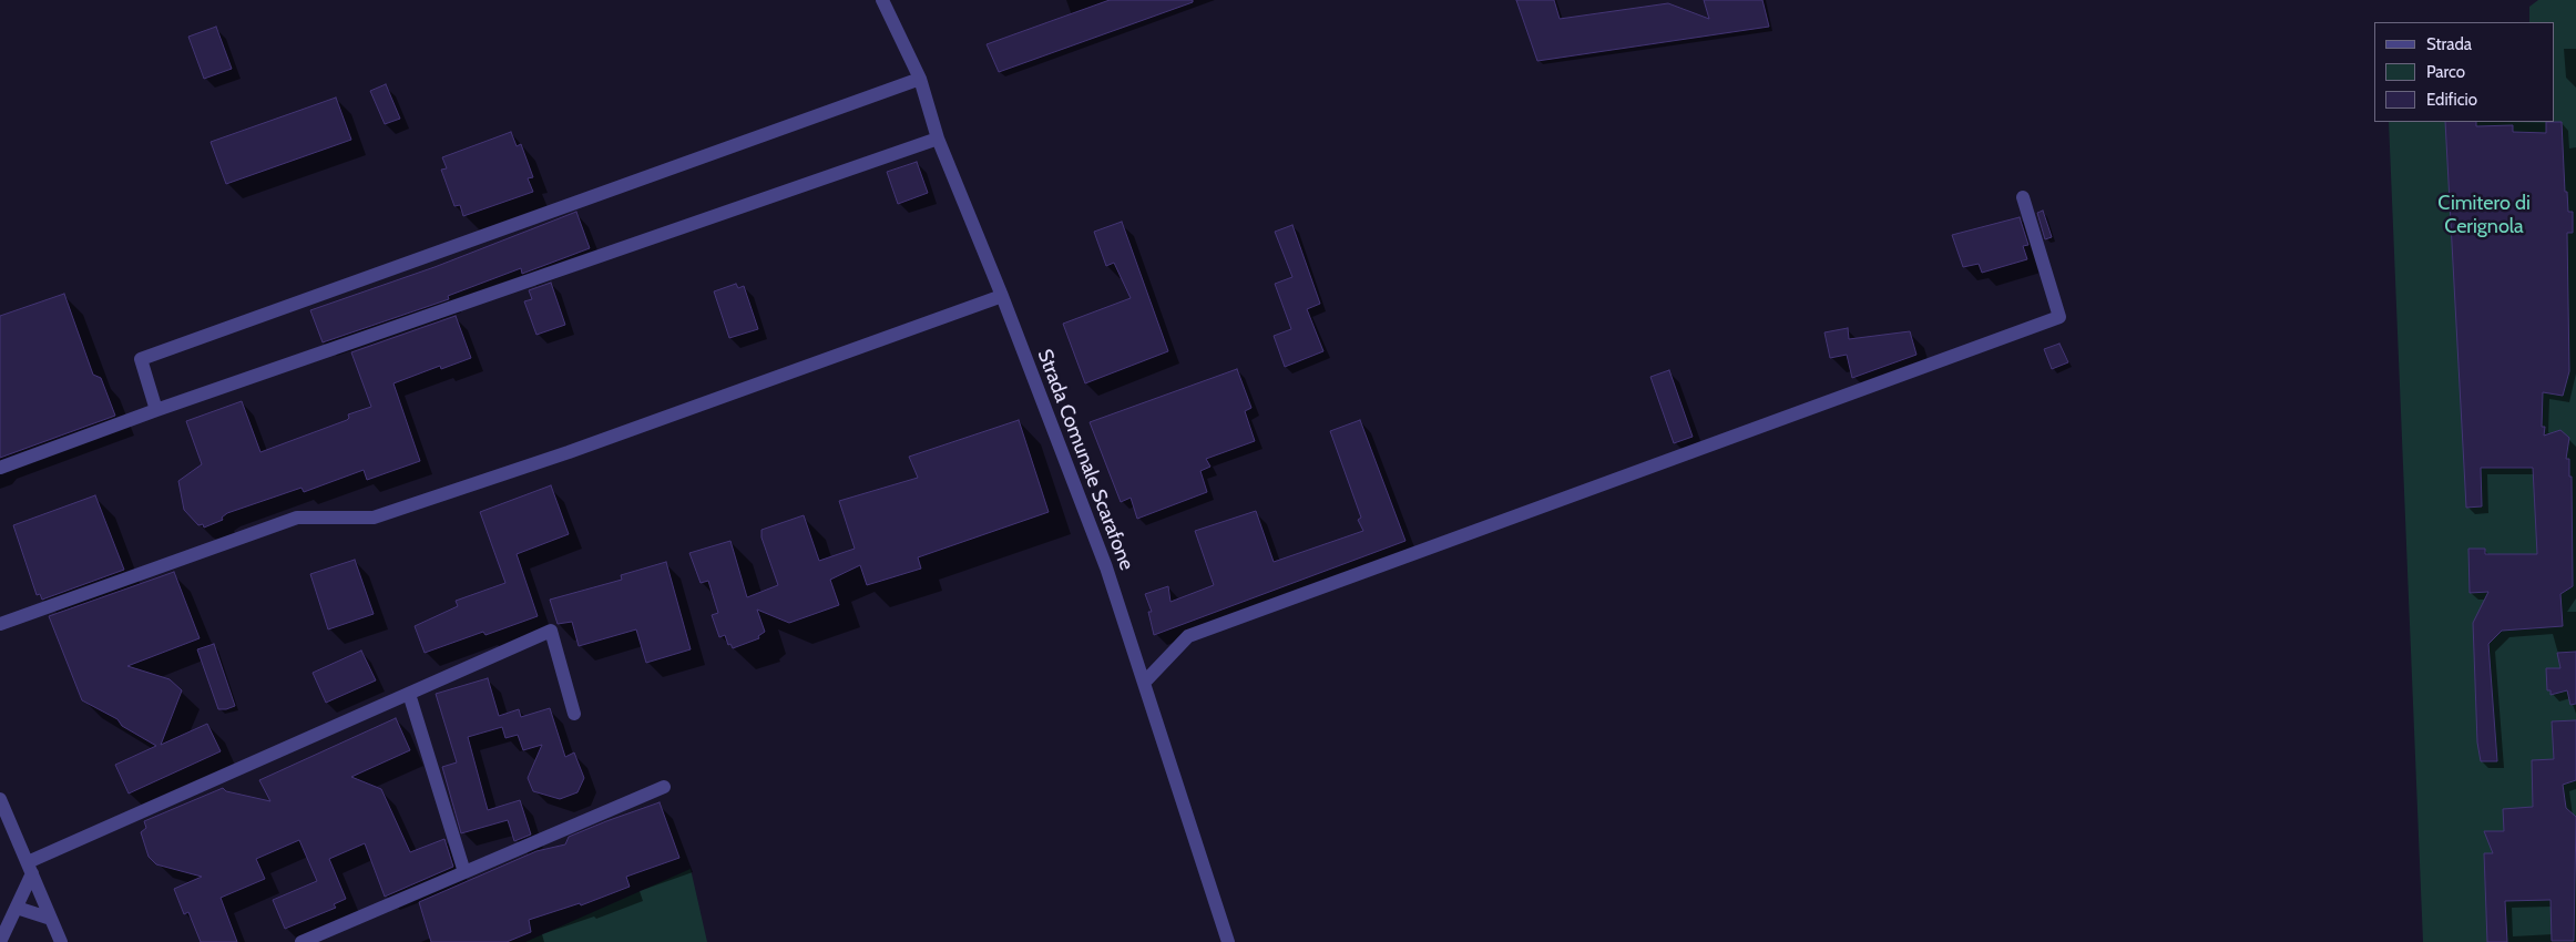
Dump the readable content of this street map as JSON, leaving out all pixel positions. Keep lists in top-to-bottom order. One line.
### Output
{"streets":{"street":["Strada Comunale Scarafone"]},"parks":["Cimitero di Cerignola"],"legend":["Strada","Parco","Edificio"]}
